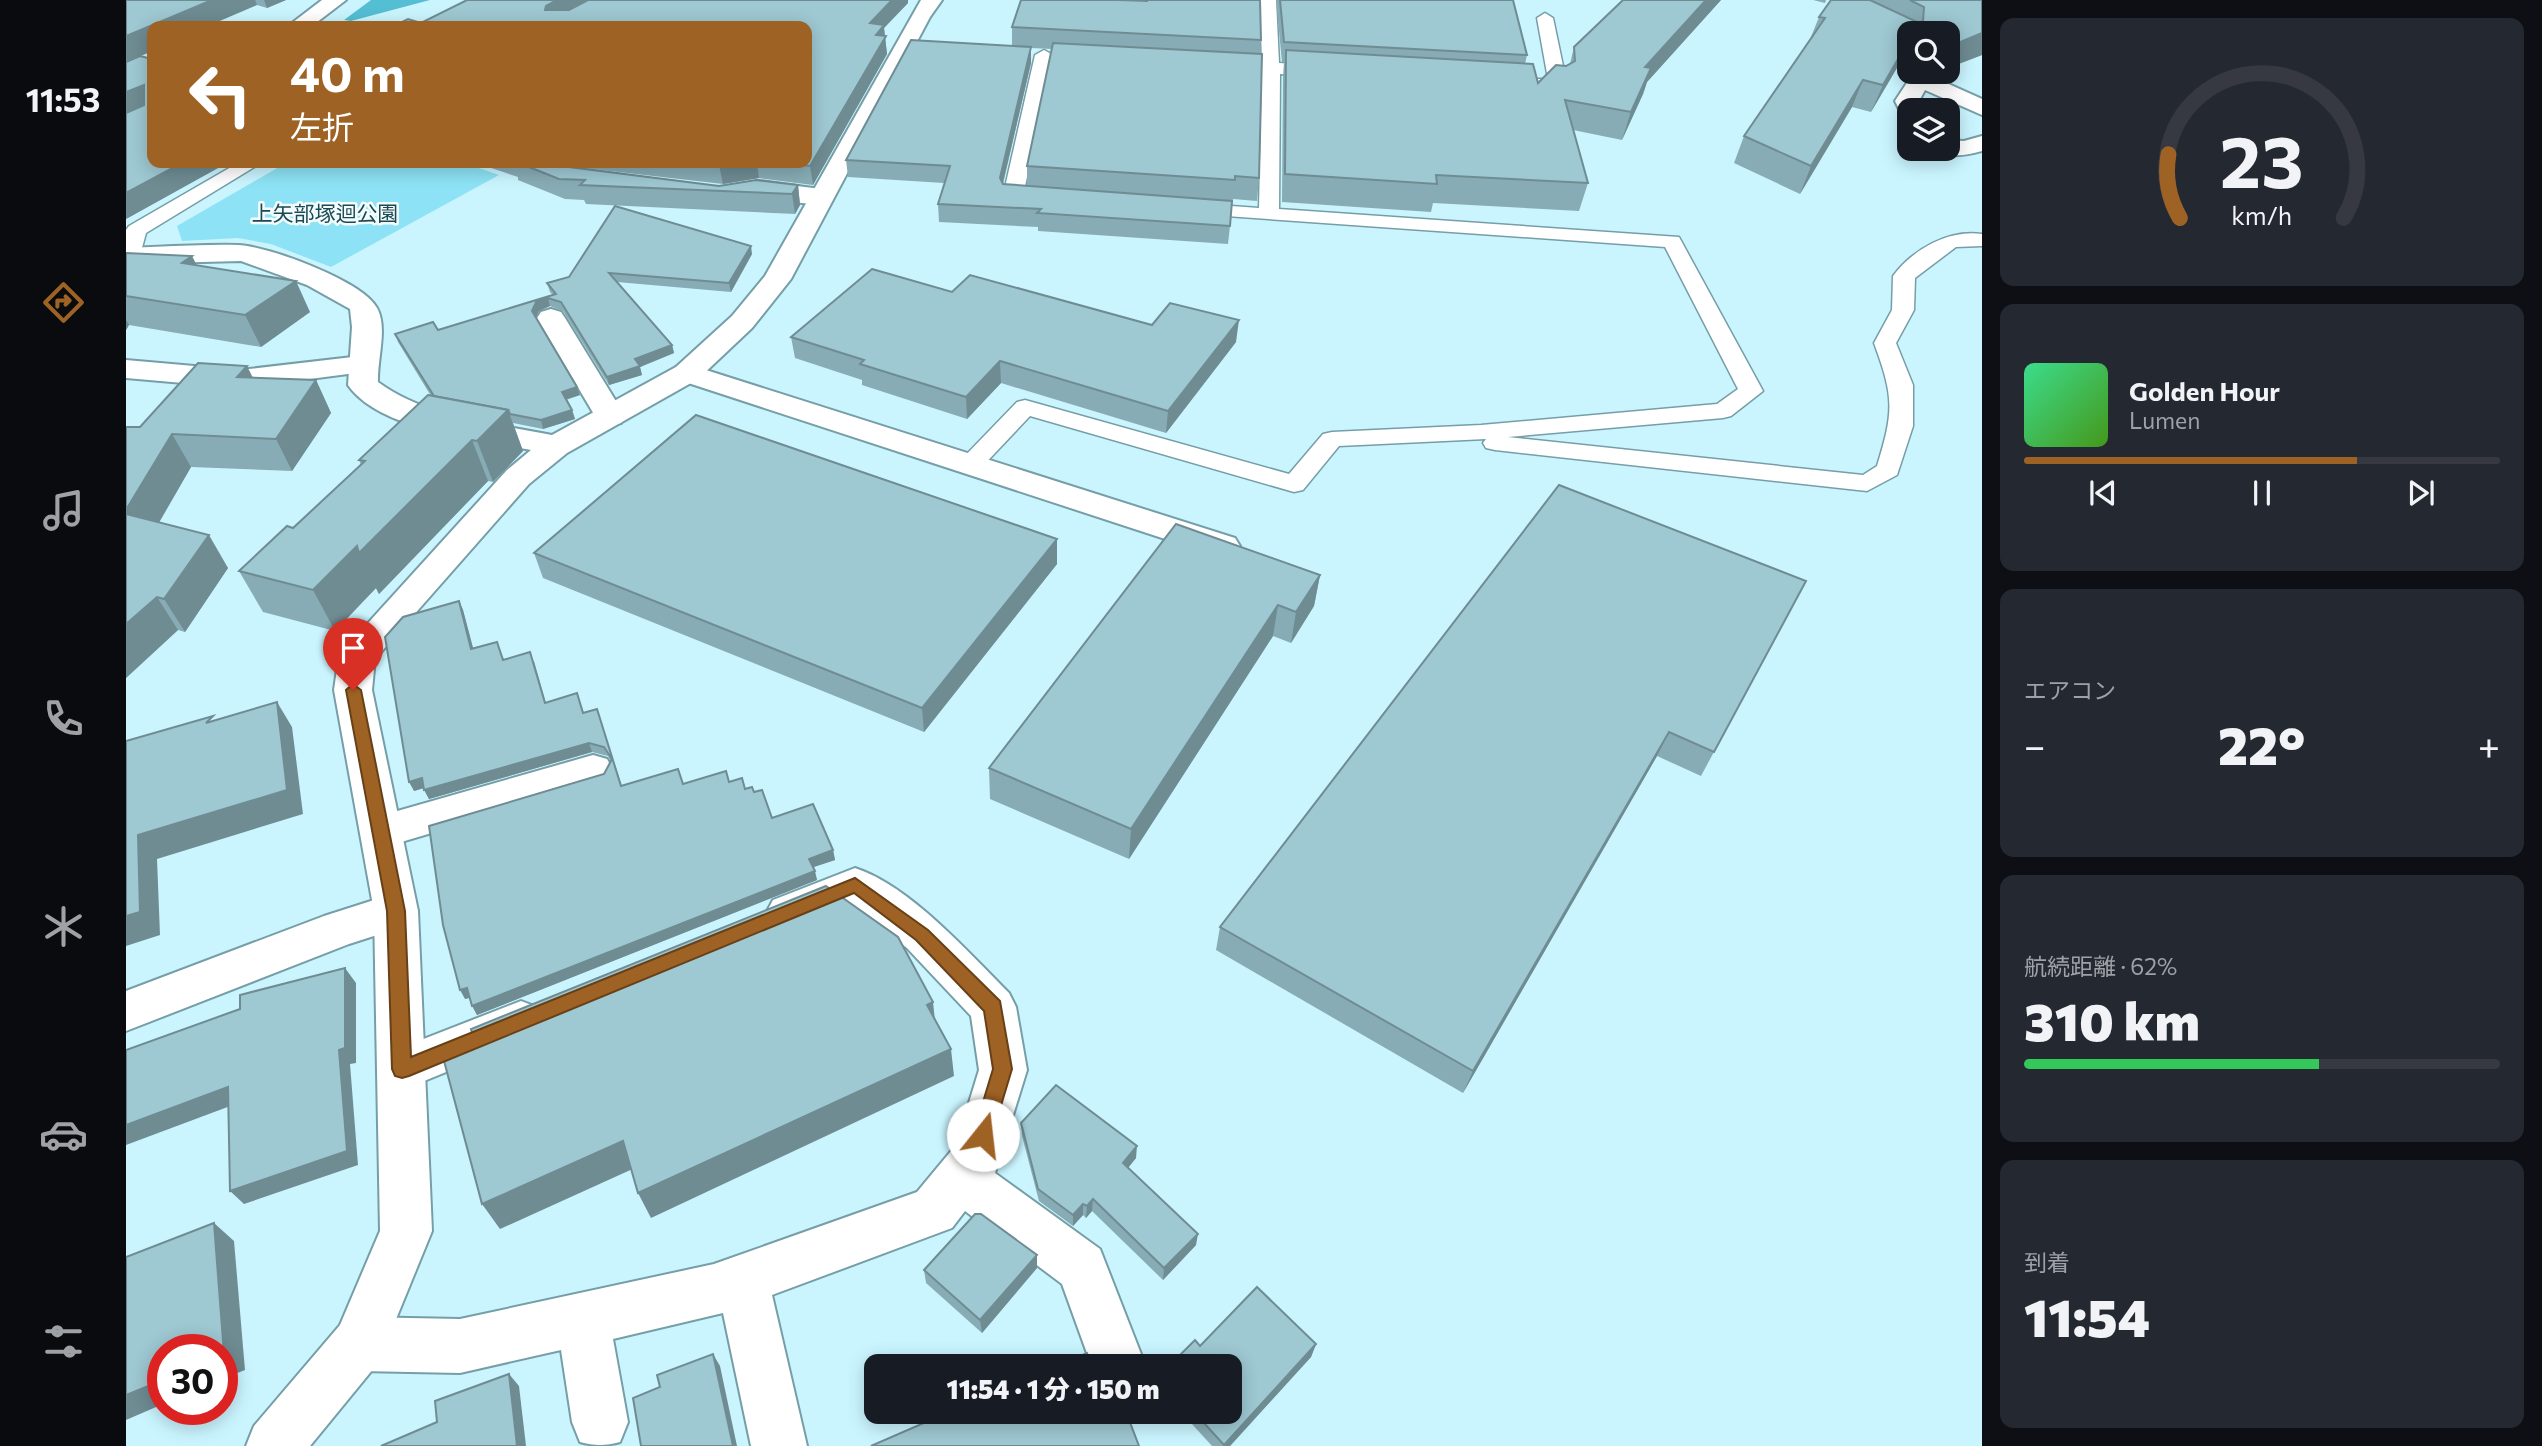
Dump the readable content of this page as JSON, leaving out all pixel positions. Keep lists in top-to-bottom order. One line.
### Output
{"parks":["上矢部塚迴公園"],"page":{"tabs":"11:53","turn":["40 m","左折"],"song":["Golden Hour","Lumen"],"tile":["エアコン",["航続距離 · 62%","310 km"],["到着","11:54"]],"heat":["−","22°","+"],"limit":"30","trip":"11:54 · 1 分 · 150 m","gauge":["23","km/h"]}}
